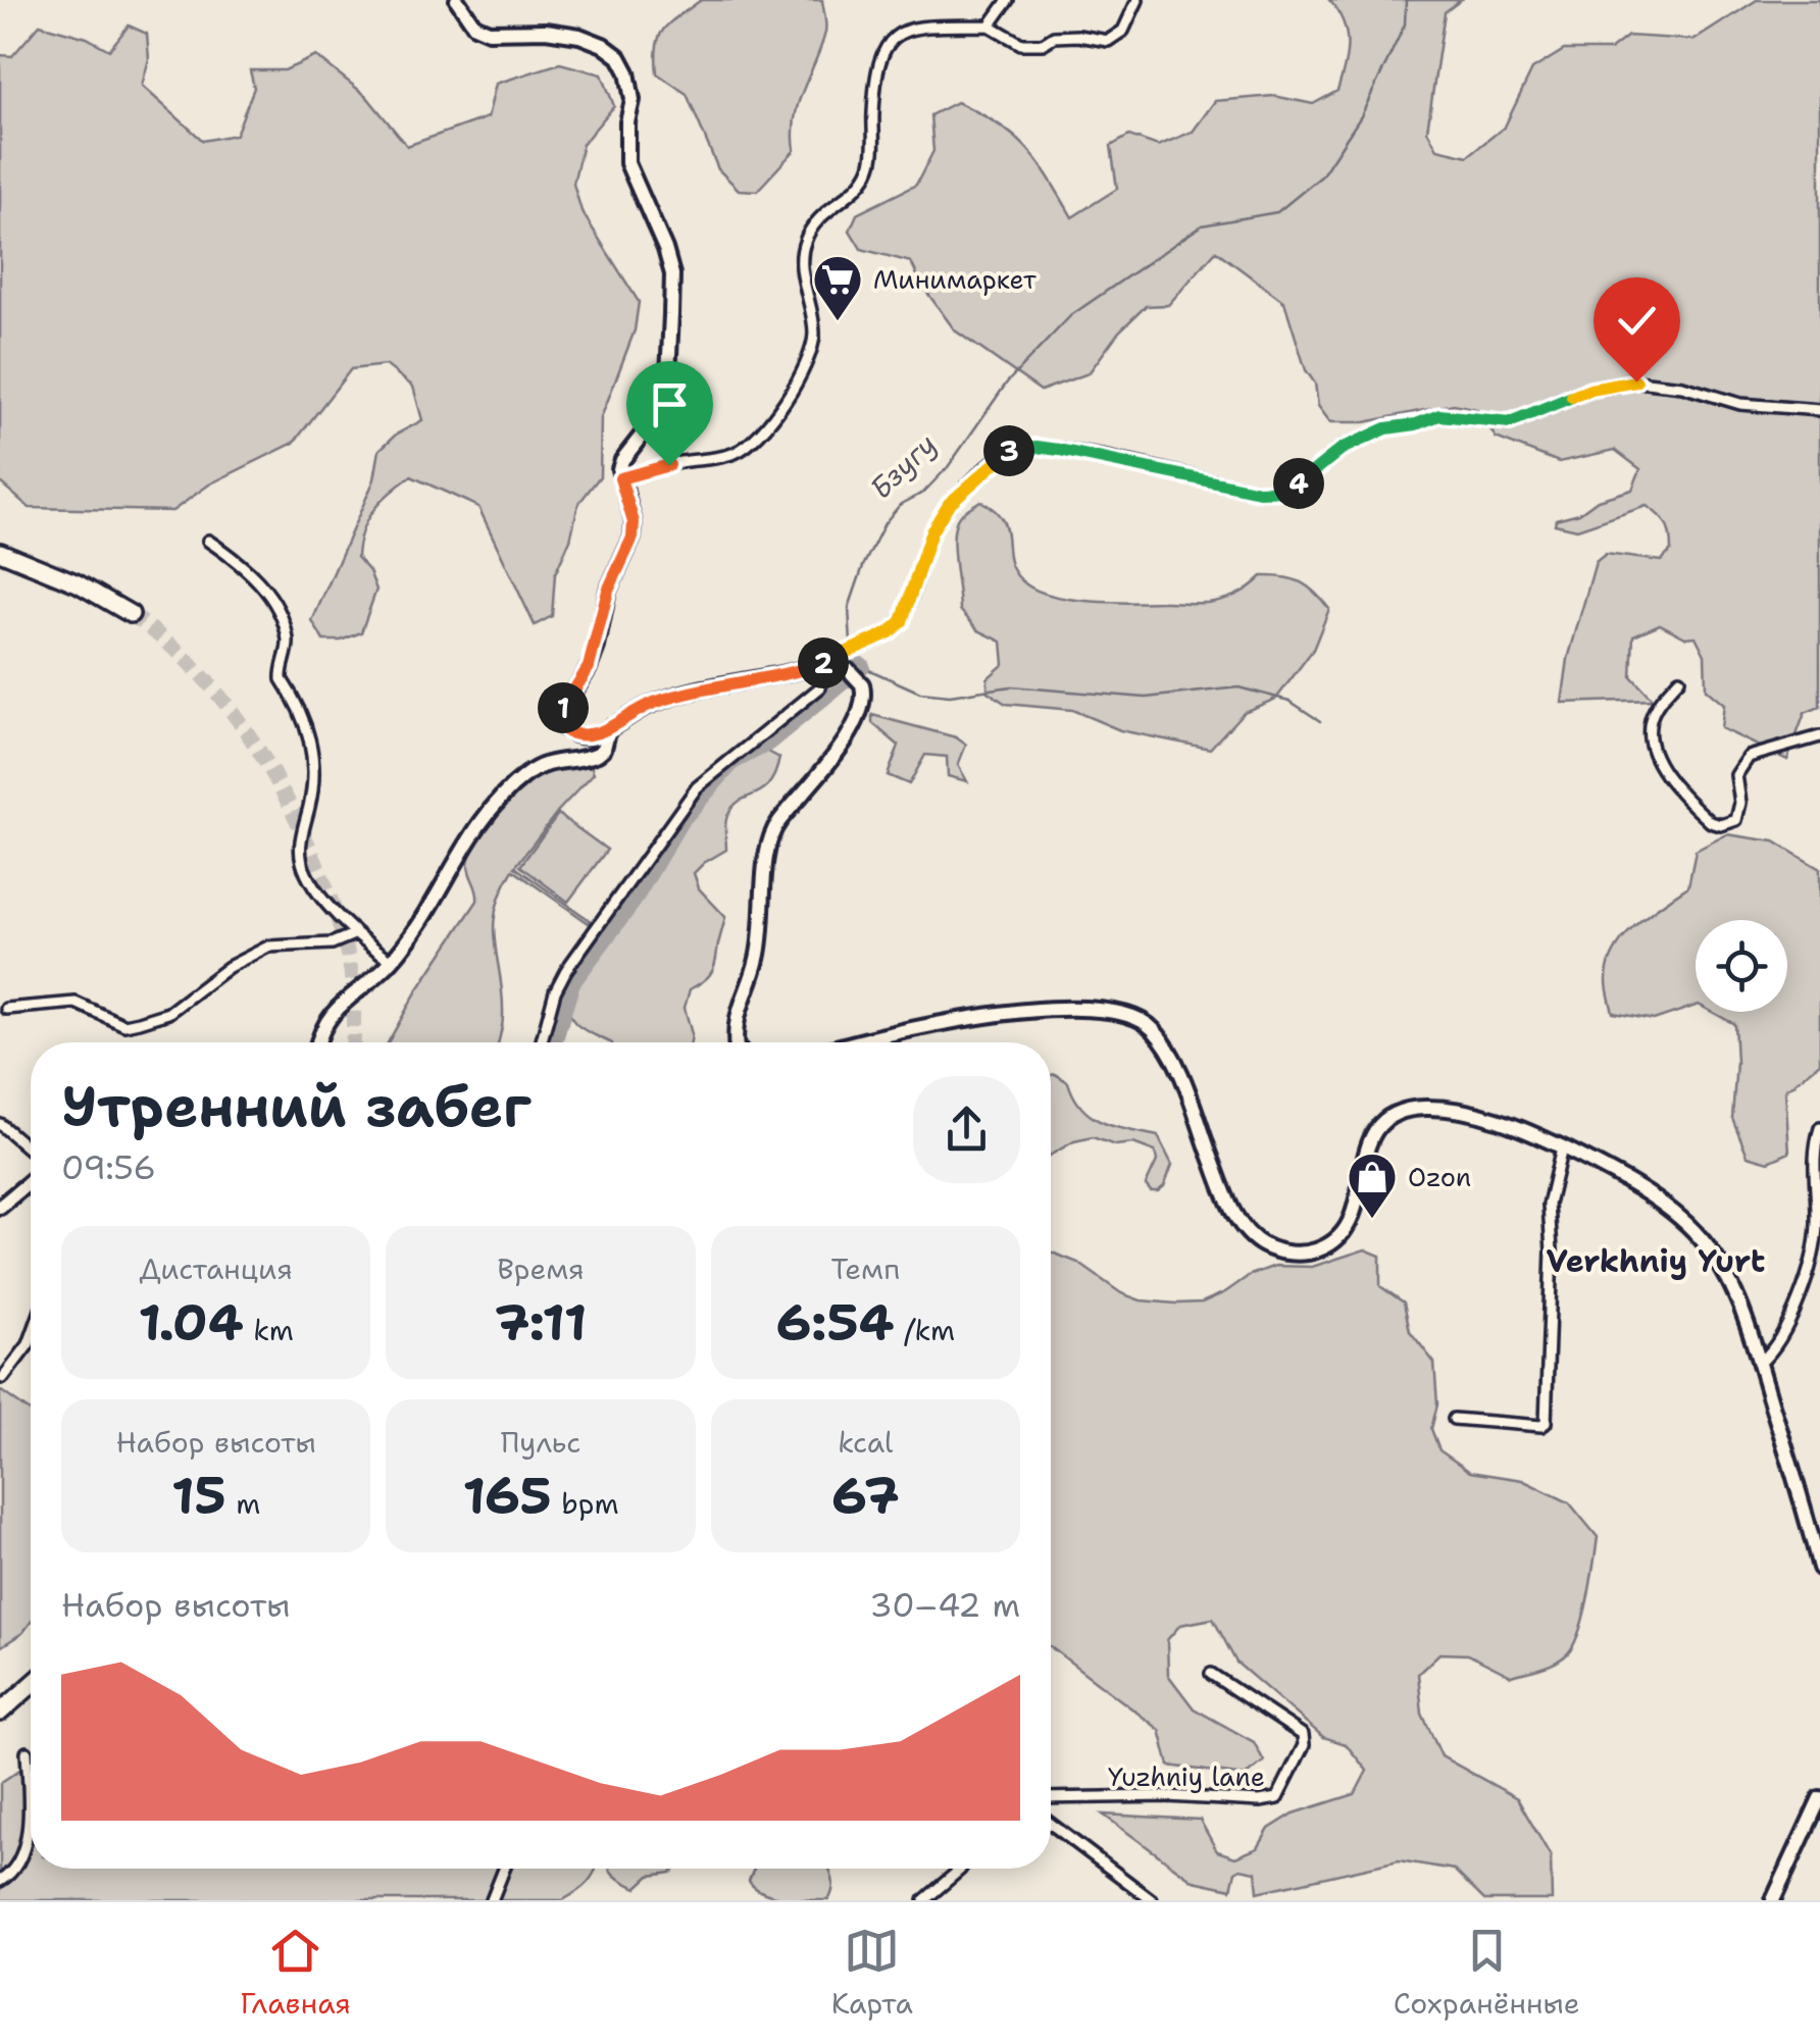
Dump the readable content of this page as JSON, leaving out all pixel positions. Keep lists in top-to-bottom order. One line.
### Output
{"streets":{"street":["Yuzhniy lane"]},"districts":["Verkhniy Yurt"],"water":["Бзугу"],"places":{"supermarket":["Минимаркет"],"shop":["Ozon"]},"page":{"pins":["3","4","2","1"],"heading":["Утренний забег","09:56"],"stats":[["Дистанция","1.04 km"],["Время","7:11"],["Темп","6:54 /km"],["Набор высоты","15 m"],["Пульс","165 bpm"],["kcal","67"]],"chart":["Набор высоты","30–42 m"],"tabs":["Главная","Карта","Сохранённые"]}}
